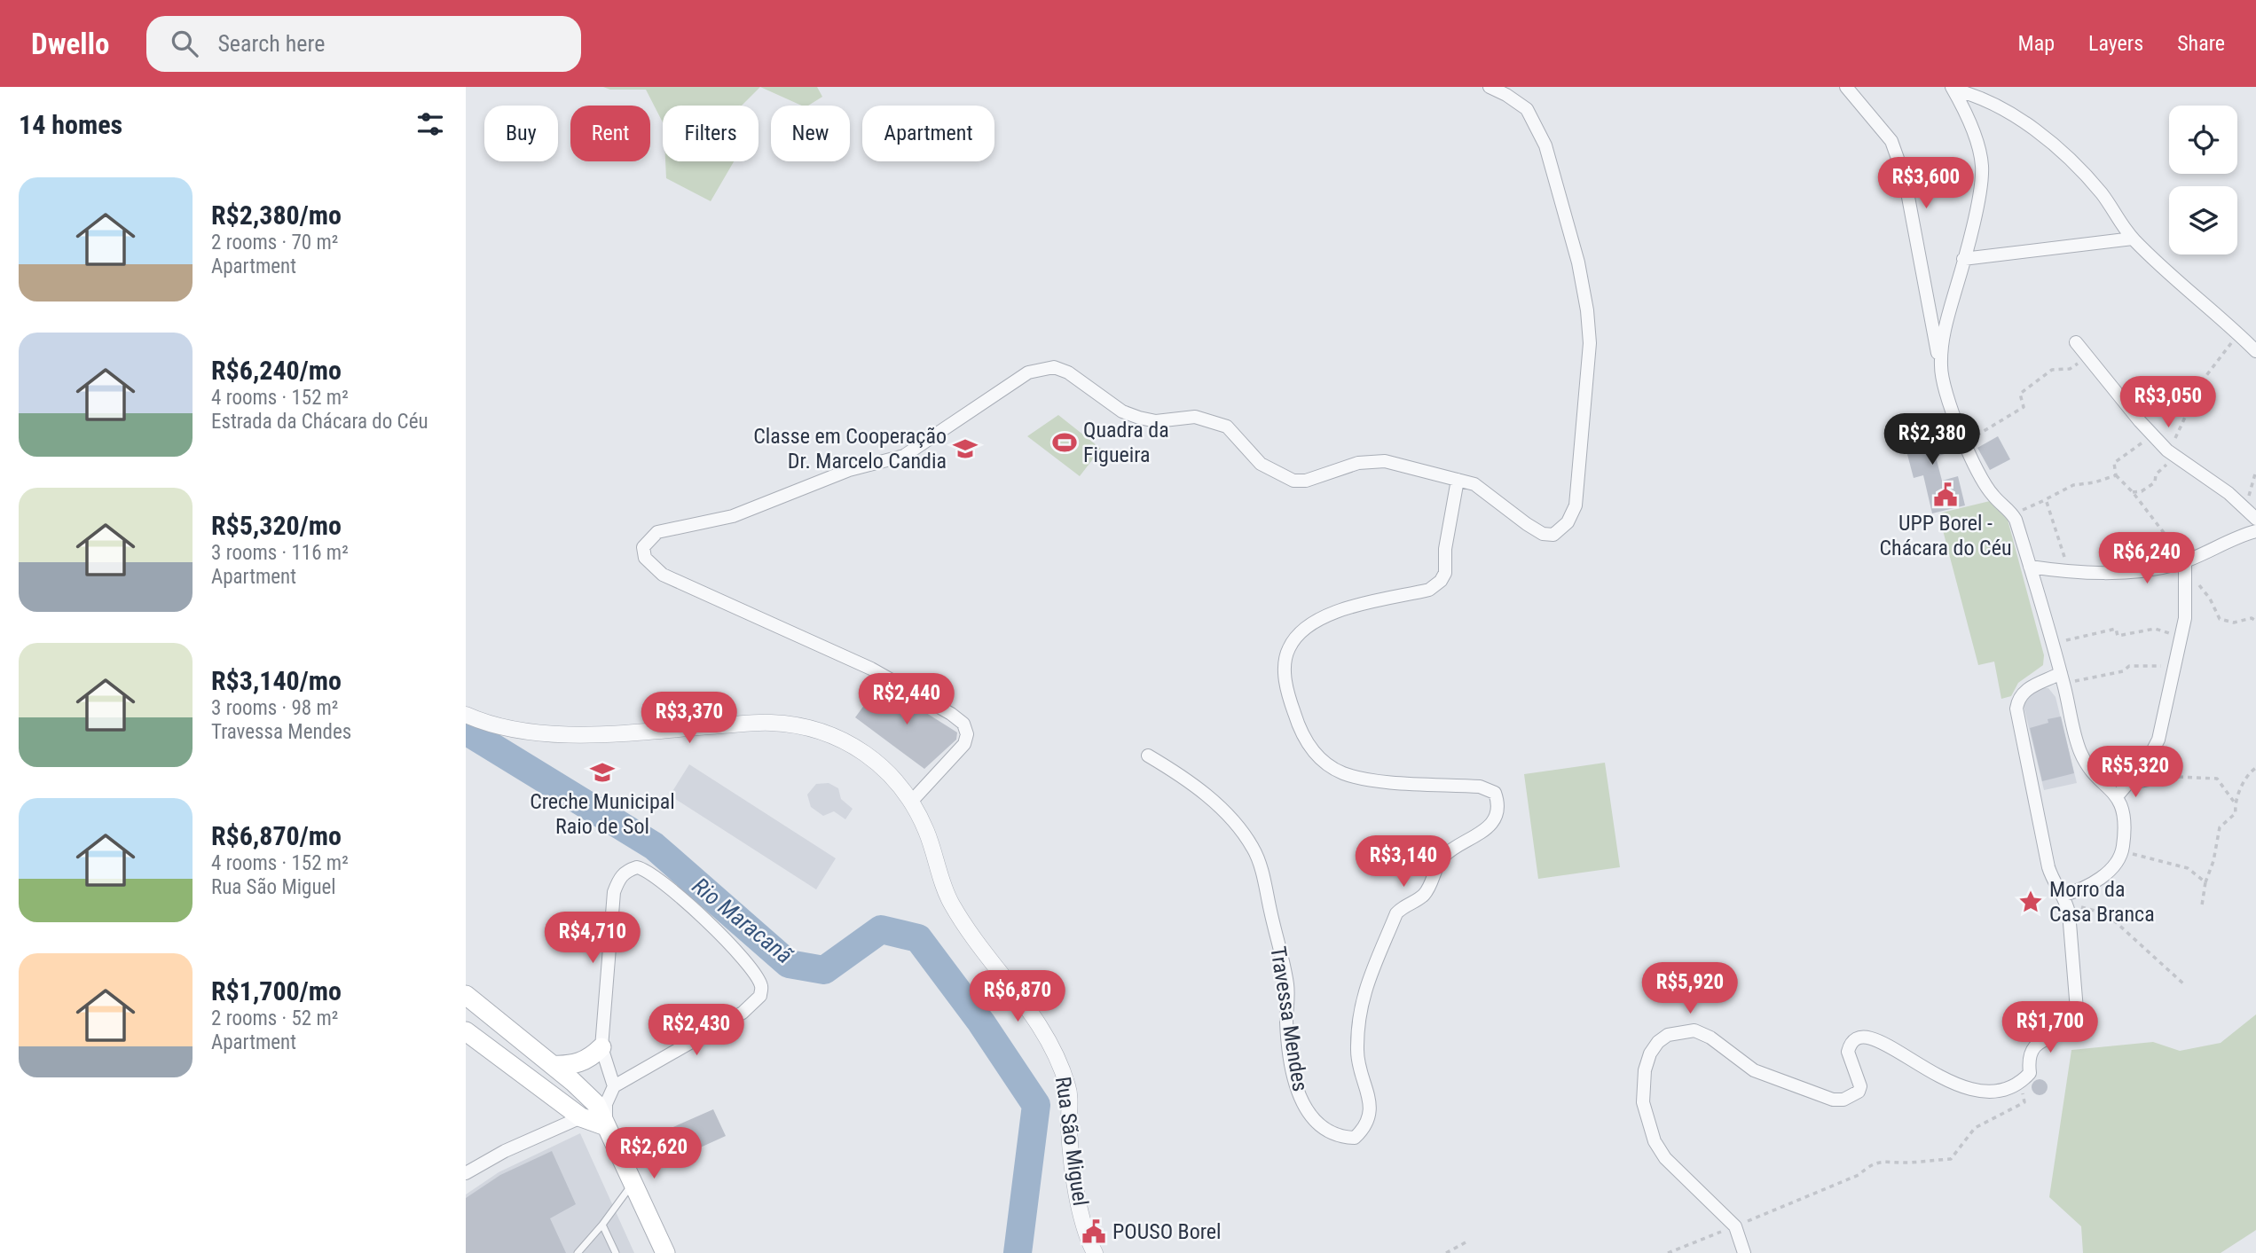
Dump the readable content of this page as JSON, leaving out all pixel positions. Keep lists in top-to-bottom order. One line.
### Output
{"streets":{"street":["Travessa Mendes","Rua São Miguel"]},"water":["Rio Maracanã"],"places":{"sports":["Quadra da Figueira"],"school or university":["Classe em Cooperação Dr. Marcelo Candia","Creche Municipal Raio de Sol"],"public building":["UPP Borel - Chácara do Céu","POUSO Borel"],"place":["Morro da Casa Branca"]},"page":{"header":"Dwello","search":"Search here","nav":["Map","Layers","Share"],"heading":"14 homes","chip":["Buy","Rent","Filters","New","Apartment"],"price":["R$3,600","R$3,050","R$2,380","R$6,240","R$2,440","R$3,370","R$5,320","R$3,140","R$4,710","R$5,920","R$6,870","R$1,700","R$2,430","R$2,620"],"list":[{"name":"R$2,380/mo","note":"2 rooms · 70 m² · Apartment"},{"name":"R$6,240/mo","note":"4 rooms · 152 m² · Estrada da Chácara do Céu"},{"name":"R$5,320/mo","note":"3 rooms · 116 m² · Apartment"},{"name":"R$3,140/mo","note":"3 rooms · 98 m² · Travessa Mendes"},{"name":"R$6,870/mo","note":"4 rooms · 152 m² · Rua São Miguel"},{"name":"R$1,700/mo","note":"2 rooms · 52 m² · Apartment"}]}}
